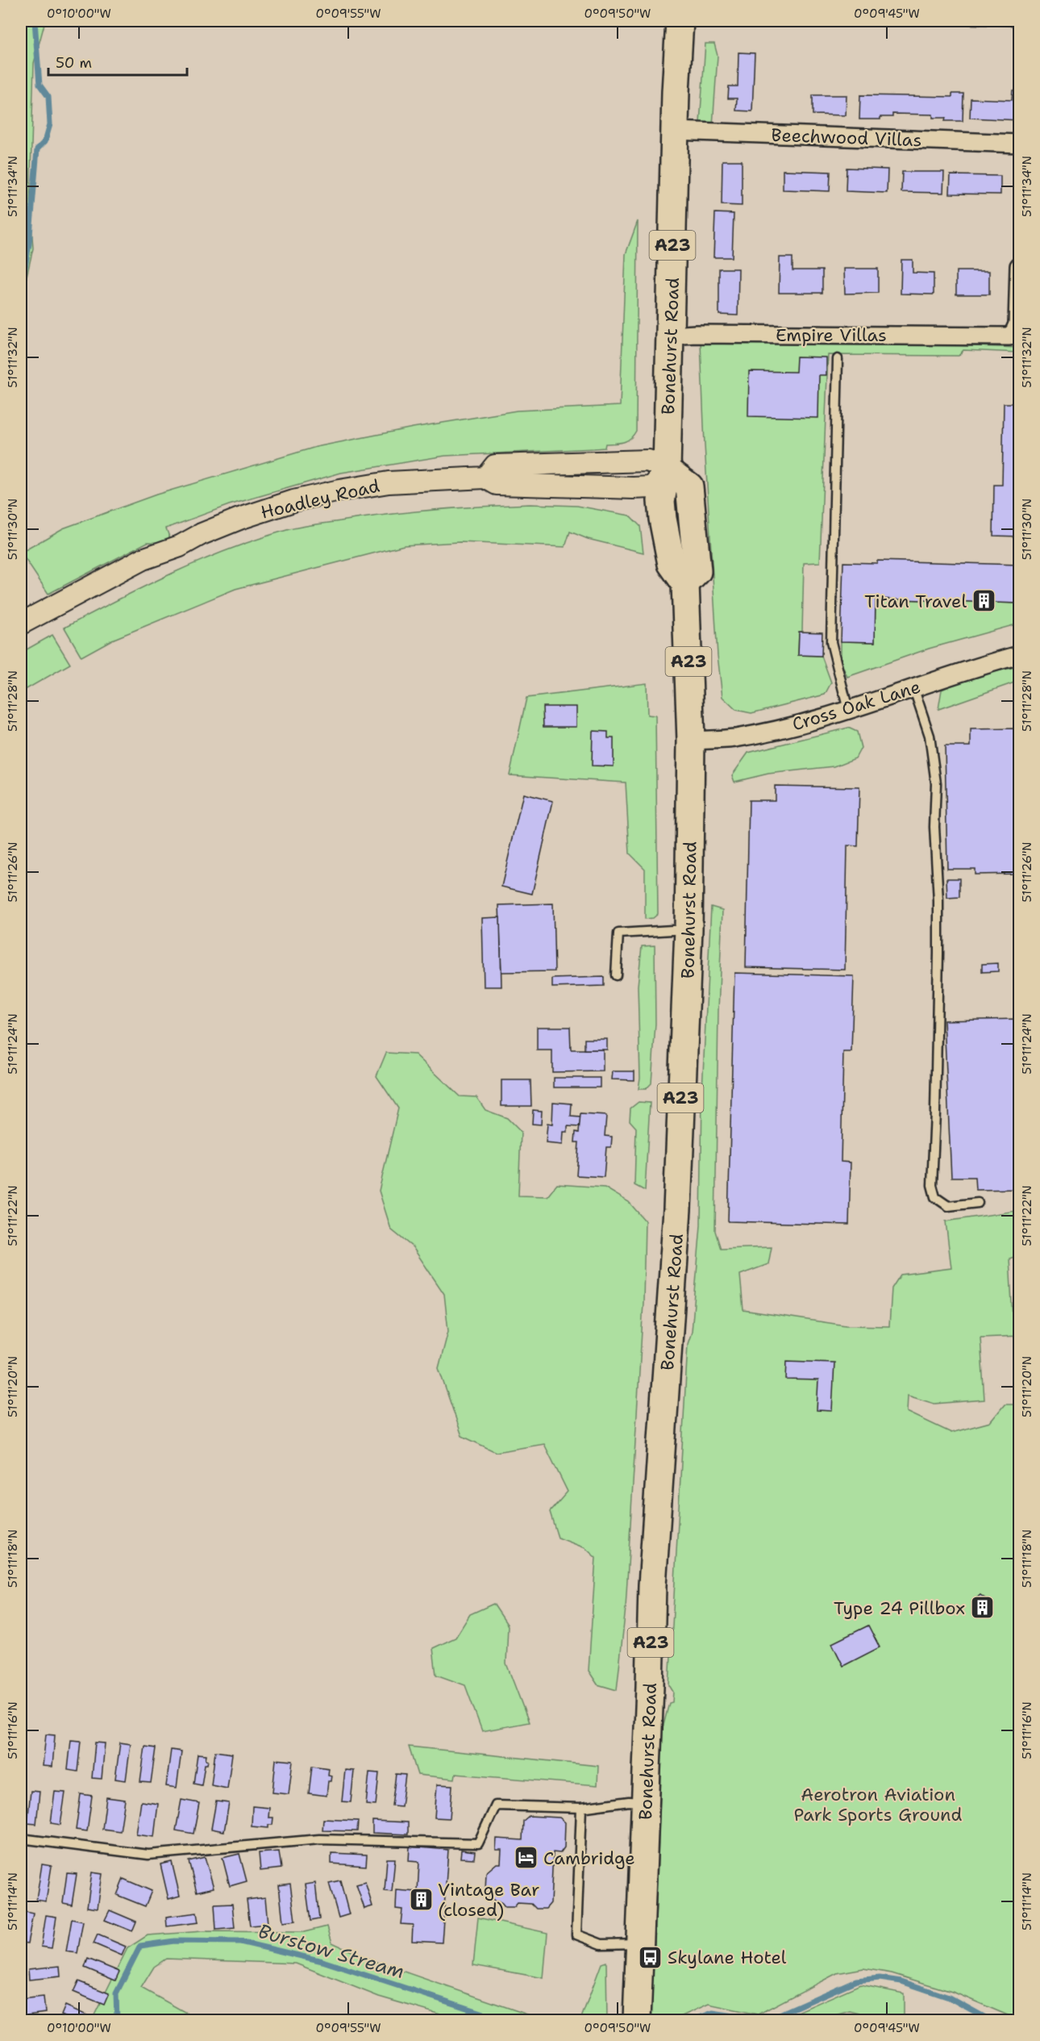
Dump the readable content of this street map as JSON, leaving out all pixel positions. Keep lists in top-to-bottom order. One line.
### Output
{"streets":{"main road":["A23","Bonehurst Road"],"street":["Beechwood Villas","Empire Villas","Hoadley Road","Cross Oak Lane"]},"crossings":[["Beechwood Villas","Bonehurst Road"],["Empire Villas","Bonehurst Road"],["Bonehurst Road","Hoadley Road"],["Bonehurst Road","Cross Oak Lane"]],"water":["Burstow Stream"],"parks":["Aerotron Aviation Park Sports Ground"],"places":{"building":["Titan Travel","Type 24 Pillbox","Vintage Bar (closed)"],"hotel":["Cambridge"],"bus stop":["Skylane Hotel"]},"scale_bar":"50 m","coordinates":["0°10'00\"W","0°09'55\"W","0°09'50\"W","0°09'45\"W","51°11'34\"N","51°11'32\"N","51°11'30\"N","51°11'28\"N","51°11'26\"N","51°11'24\"N","51°11'22\"N","51°11'20\"N","51°11'18\"N","51°11'16\"N","51°11'14\"N"]}
